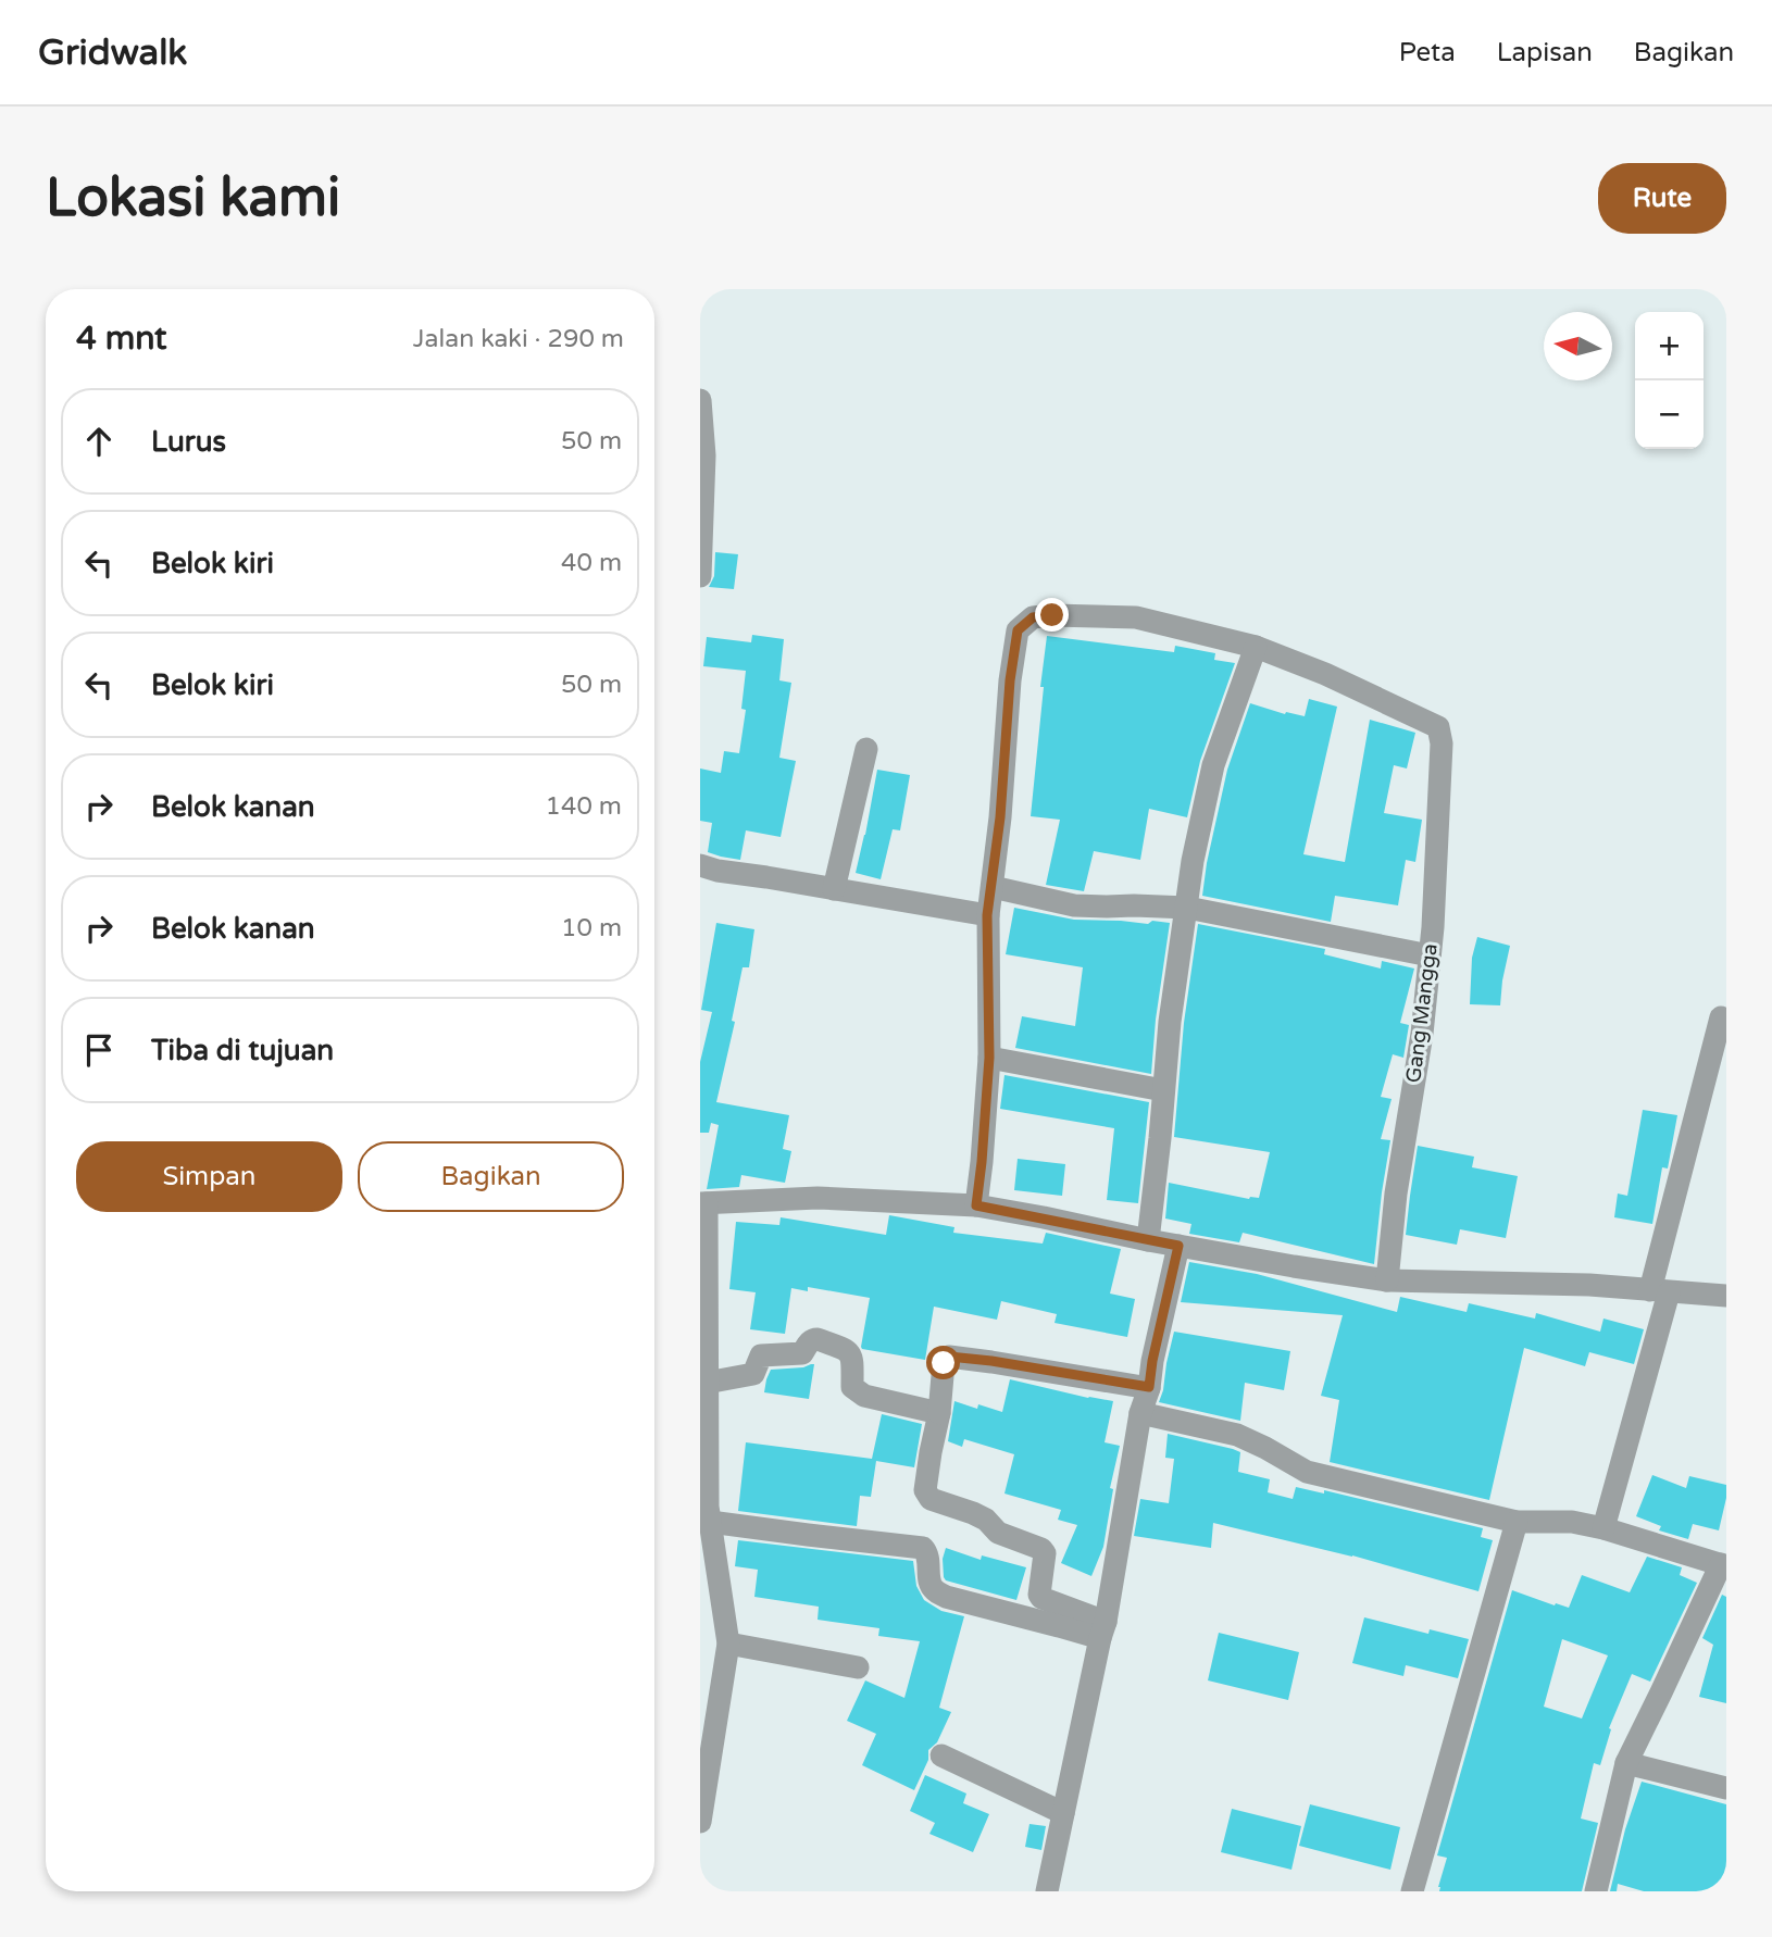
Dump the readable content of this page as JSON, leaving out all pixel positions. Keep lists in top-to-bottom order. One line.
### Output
{"streets":{"street":["Gang Mangga"]},"north":"left","page":{"header":"Gridwalk","nav":["Peta","Lapisan","Bagikan"],"buttons":["Rute",["Simpan","Bagikan"]],"title":"Lokasi kami","heading":["4 mnt","Jalan kaki · 290 m"],"map_buttons":["+","−"],"list":[["Lurus","50 m"],["Belok kiri","40 m"],["Belok kiri","50 m"],["Belok kanan","140 m"],["Belok kanan","10 m"],"Tiba di tujuan"]}}
